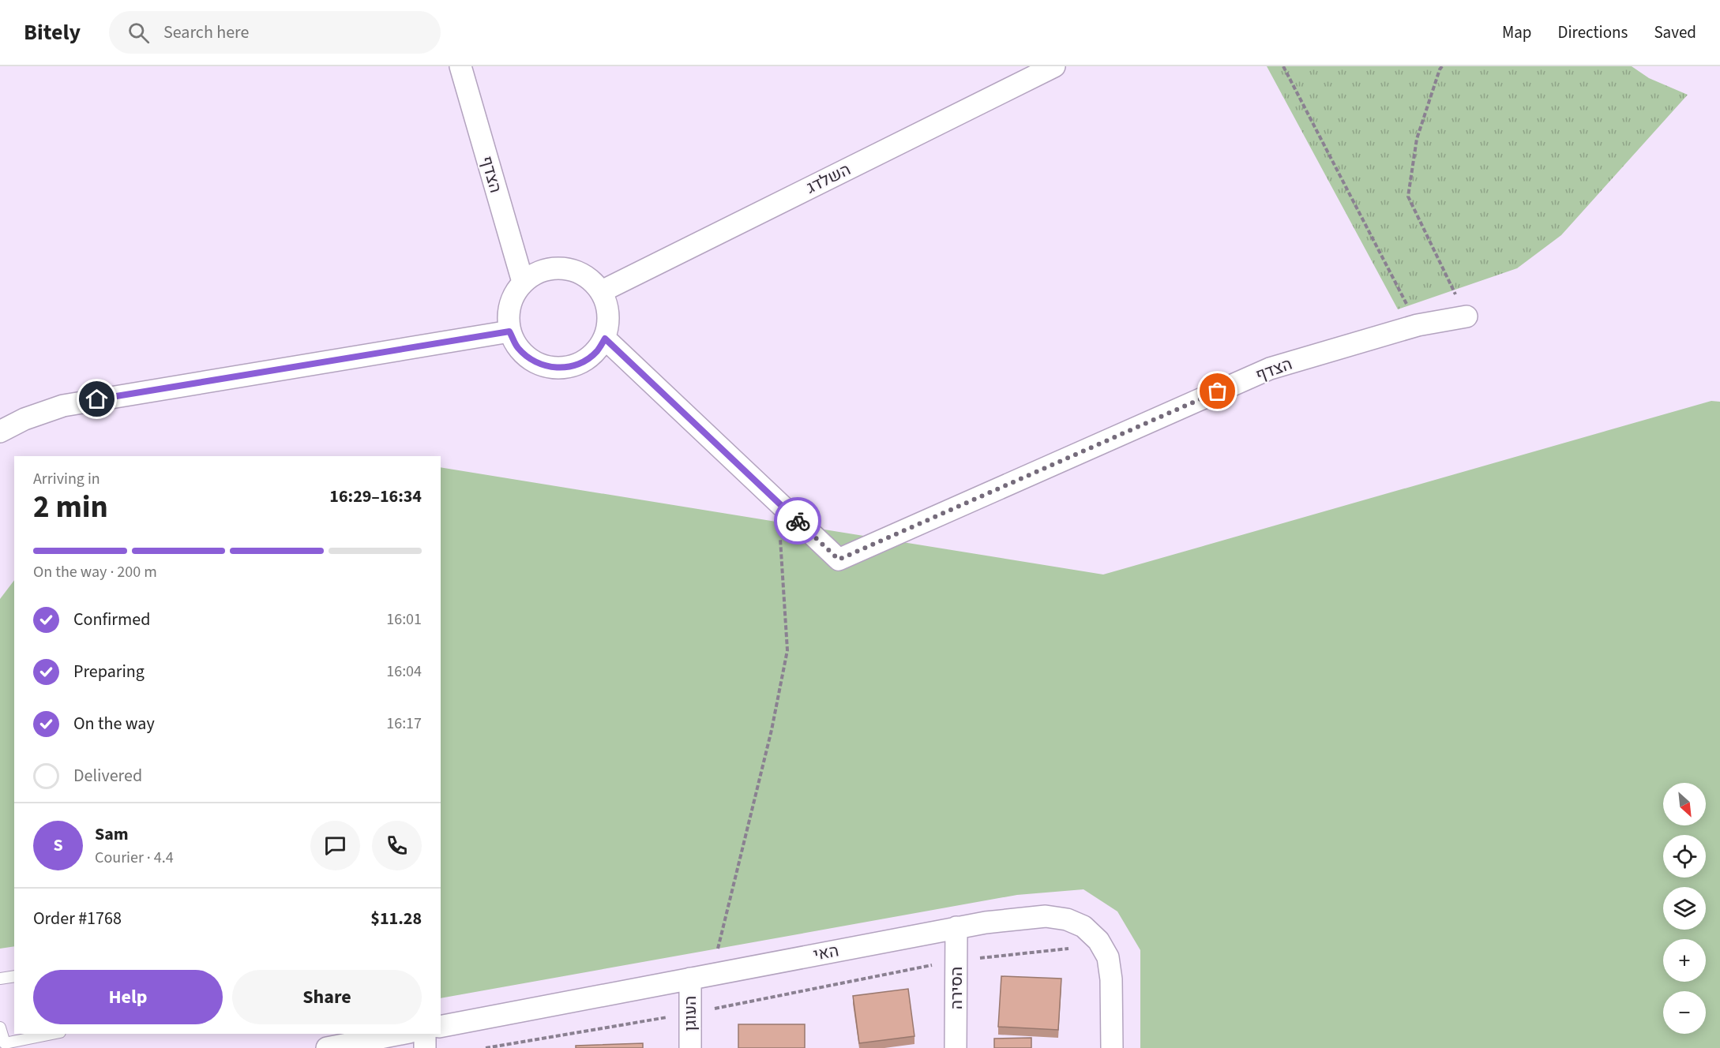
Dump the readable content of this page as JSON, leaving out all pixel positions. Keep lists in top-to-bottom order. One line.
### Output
{"streets":{"street":["הצדף","השלדג","האי","הסירה","העוגן"]},"crossings":[["הצדף","השלדג"],["האי","הסירה"],["האי","העוגן"]],"north":"bottom right","page":{"header":"Bitely","search":"Search here","nav":["Map","Directions","Saved"],"heading":["2 min","Arriving in","16:29–16:34"],"panel":["Sam","Courier · 4.4","Order #1768","$11.28"],"bar":"On the way · 200 m","list":[["Confirmed","16:01"],["Preparing","16:04"],["On the way","16:17"],"Delivered"],"map_buttons":["+","−"],"round":"S","buttons":["Help","Share"]}}
